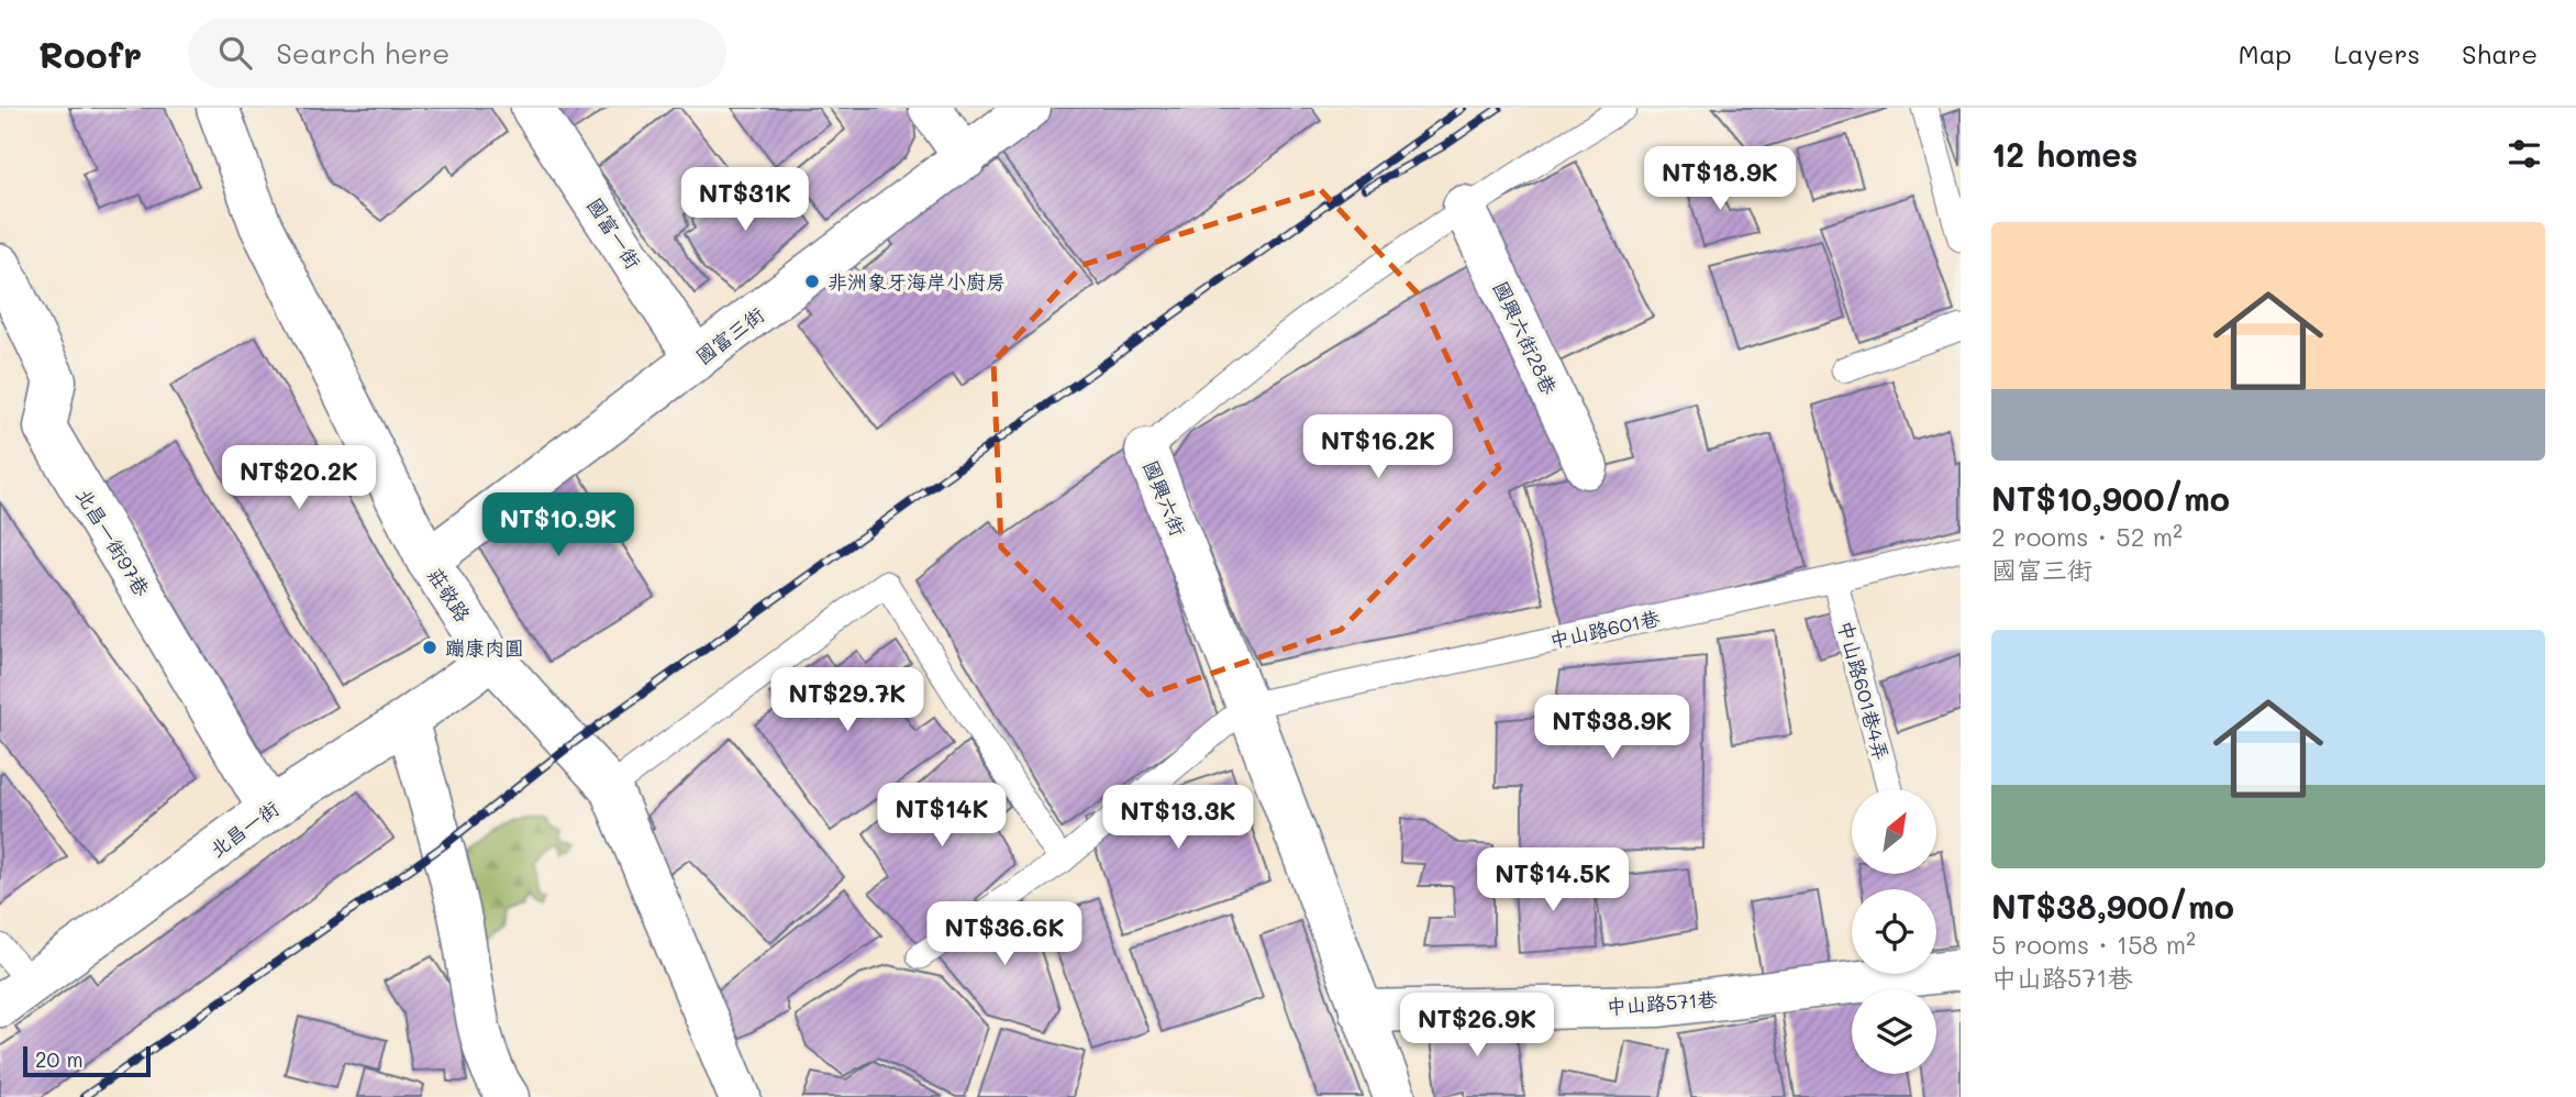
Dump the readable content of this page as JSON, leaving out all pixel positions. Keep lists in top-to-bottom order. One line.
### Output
{"streets":{"street":["國富一街","國富三街","國興六街28巷","國興六街","北昌一街97巷","莊敬路","北昌一街","中山路571巷"],"lane":["中山路601巷","中山路601巷4弄"]},"crossings":[["國富一街","國富三街"],["國富三街","莊敬路"],["國興六街28巷","國興六街"],["國興六街","中山路601巷"],["國興六街","中山路571巷"],["北昌一街97巷","北昌一街"],["莊敬路","北昌一街"],["中山路601巷","中山路601巷4弄"]],"places":["非洲象牙海岸小廚房","蹦康肉圓"],"scale_bar":"20 m","north":"top right","page":{"header":"Roofr","search":"Search here","nav":["Map","Layers","Share"],"heading":"12 homes","price":["NT$18.9K","NT$31K","NT$16.2K","NT$20.2K","NT$10.9K","NT$29.7K","NT$38.9K","NT$14K","NT$13.3K","NT$14.5K","NT$36.6K","NT$26.9K"],"list":[{"name":"NT$10,900/mo","note":"2 rooms · 52 m² · 國富三街"},{"name":"NT$38,900/mo","note":"5 rooms · 158 m² · 中山路571巷"}],"scale":"20 m"}}
